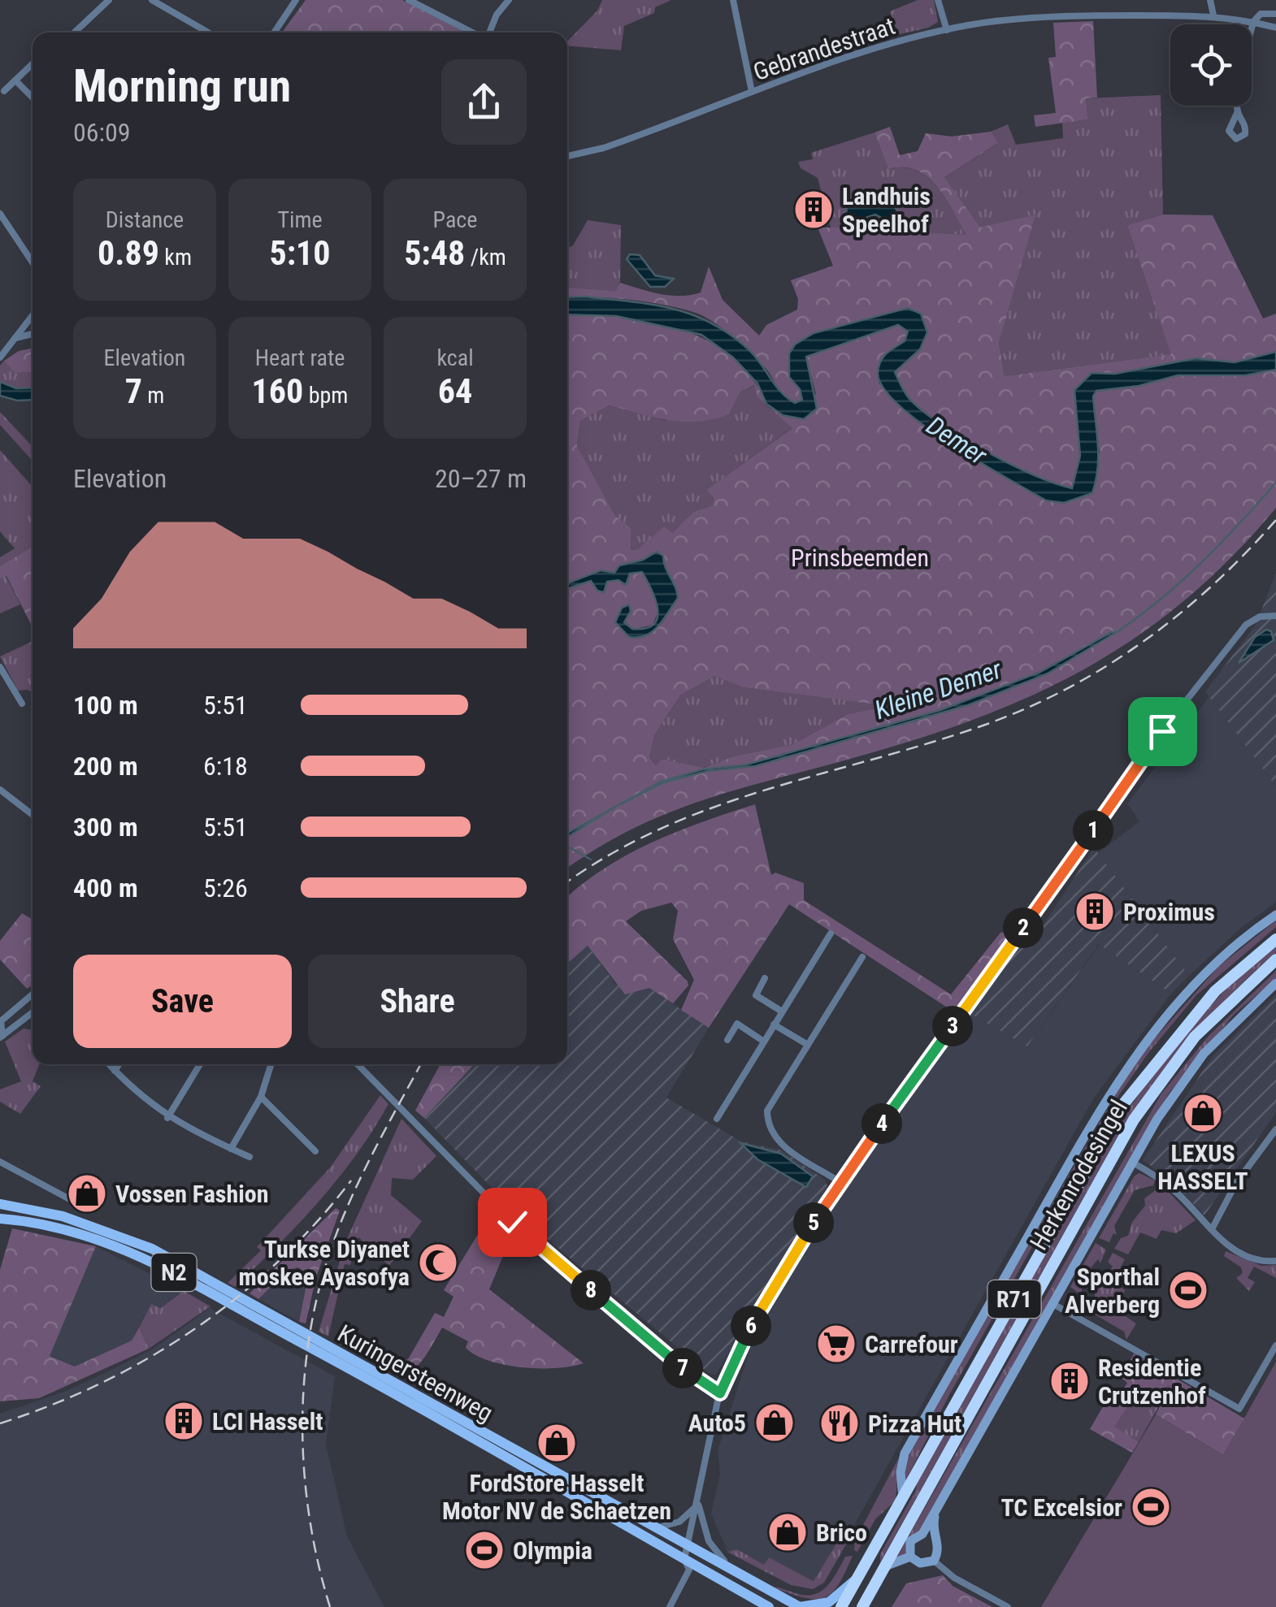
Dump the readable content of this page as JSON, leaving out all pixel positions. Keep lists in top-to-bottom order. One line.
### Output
{"streets":{"highway":["Herkenrodesingel","R71"],"main road":["N2","Kuringersteenweg"],"street":["Gebrandestraat"]},"water":["Demer","Kleine Demer"],"parks":["Prinsbeemden"],"places":{"building":["Landhuis Speelhof","Proximus","Residentie Crutzenhof","LCI Hasselt"],"shop":["LEXUS HASSELT","Vossen Fashion","Auto5","FordStore Hasselt Motor NV de Schaetzen","Brico"],"mosque":["Turkse Diyanet moskee Ayasofya"],"sports":["Sporthal Alverberg","TC Excelsior","Olympia"],"supermarket":["Carrefour"],"restaurant":["Pizza Hut"]},"page":{"heading":["Morning run","06:09"],"stats":[["Distance","0.89 km"],["Time","5:10"],["Pace","5:48 /km"],["Elevation","7 m"],["Heart rate","160 bpm"],["kcal","64"]],"chart":["Elevation","20–27 m"],"list":[{"name":"100 m","note":"5:51"},{"name":"200 m","note":"6:18"},{"name":"300 m","note":"5:51"},{"name":"400 m","note":"5:26"}],"pins":["1","2","3","4","5","8","6","7"],"buttons":["Save","Share"]}}
